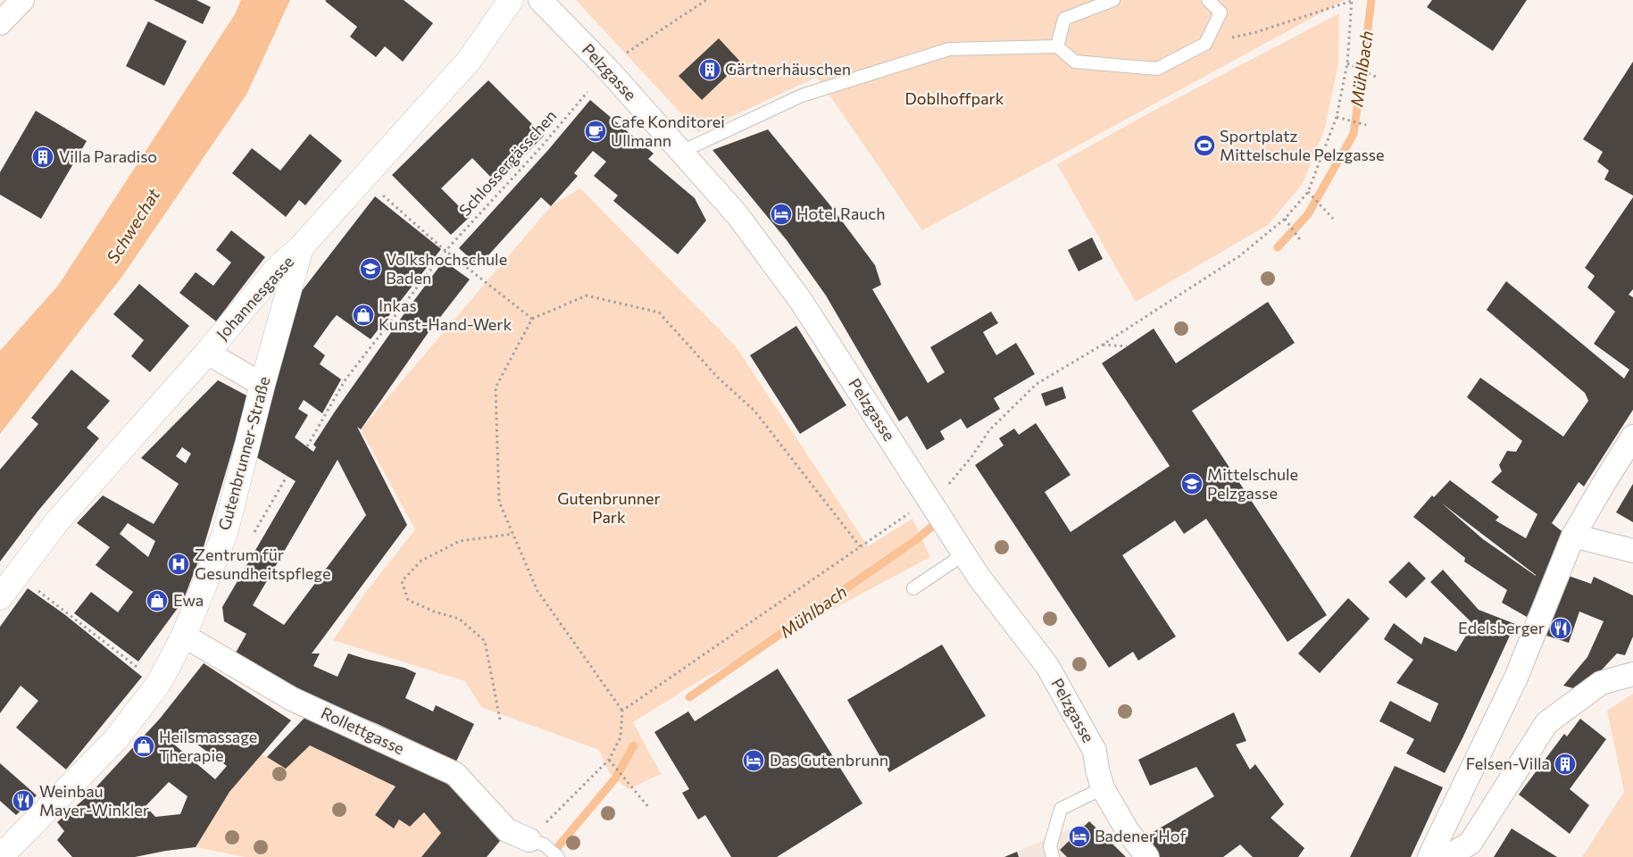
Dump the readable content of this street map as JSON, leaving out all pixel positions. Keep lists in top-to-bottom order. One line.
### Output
{"streets":{"street":["Pelzgasse","Johannesgasse","Gutenbrunner-Straße","Rollettgasse"],"path":["Schlossergässchen"]},"crossings":[["Johannesgasse","Gutenbrunner-Straße"],["Gutenbrunner-Straße","Rollettgasse"]],"water":["Mühlbach","Schwechat"],"parks":["Doblhoffpark","Gutenbrunner Park"],"places":{"building":["Gärtnerhäuschen","Villa Paradiso","Felsen-Villa"],"cafe":["Cafe Konditorei Ullmann"],"sports":["Sportplatz Mittelschule Pelzgasse"],"hotel":["Hotel Rauch","Das Gutenbrunn","Badener Hof"],"school or university":["Volkshochschule Baden","Mittelschule Pelzgasse"],"shop":["Inkas Kunst-Hand-Werk","Ewa","Heilsmassage Therapie"],"hospital":["Zentrum für Gesundheitspflege"],"restaurant":["Edelsberger","Weinbau Mayer-Winkler"]}}
